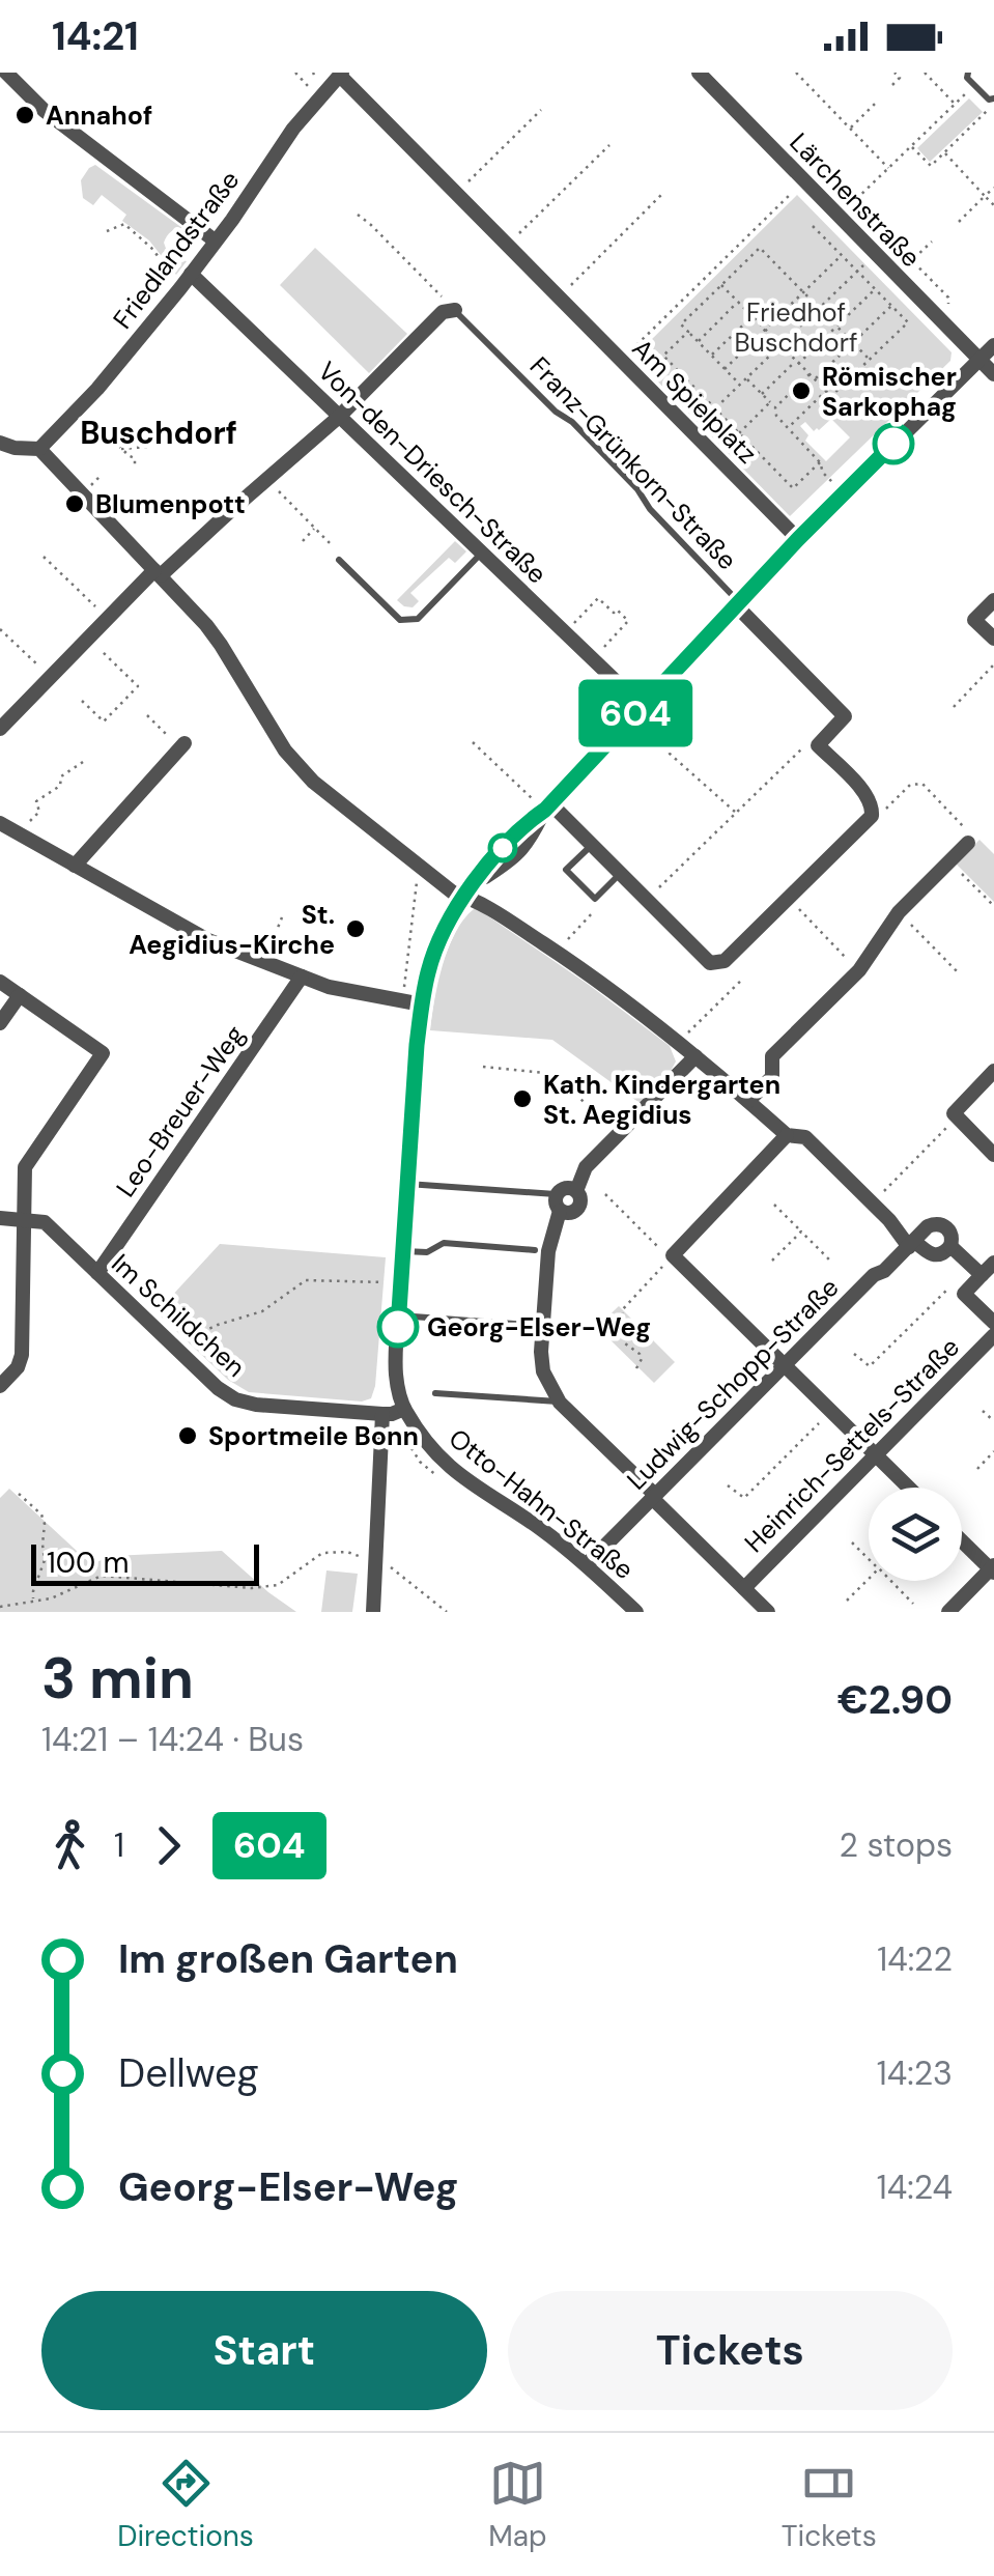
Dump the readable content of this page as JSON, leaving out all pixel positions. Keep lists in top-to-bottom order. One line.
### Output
{"streets":{"street":["Lärchenstraße","Friedlandstraße","Am Spielplatz","Von-den-Driesch-Straße","Leo-Breuer-Weg","Im Schildchen","Ludwig-Schopp-Straße","Heinrich-Settels-Straße","Otto-Hahn-Straße"],"lane":["Franz-Grünkorn-Straße"]},"crossings":[["Lärchenstraße","Otto-Hahn-Straße"],["Friedlandstraße","Am Spielplatz"],["Friedlandstraße","Von-den-Driesch-Straße"],["Am Spielplatz","Otto-Hahn-Straße"],["Franz-Grünkorn-Straße","Otto-Hahn-Straße"],["Von-den-Driesch-Straße","Otto-Hahn-Straße"],["Leo-Breuer-Weg","Im Schildchen"],["Im Schildchen","Otto-Hahn-Straße"],["Ludwig-Schopp-Straße","Otto-Hahn-Straße"]],"districts":["Buschdorf"],"parks":["Friedhof Buschdorf"],"places":["Annahof","Römischer Sarkophag","Blumenpott","St. Aegidius-Kirche","Kath. Kindergarten St. Aegidius","Georg-Elser-Weg","Sportmeile Bonn"],"lines":["bus line 604"],"scale_bar":"100 m","page":{"status":"14:21","on_map":"604","scale":"100 m","heading":["3 min","14:21 – 14:24 · Bus","€2.90"],"legs":["1","604","2 stops"],"list":[{"name":"Im großen Garten","value":"14:22"},{"name":"Dellweg","value":"14:23"},{"name":"Georg-Elser-Weg","value":"14:24"}],"buttons":["Start","Tickets"],"tabs":["Directions","Map","Tickets"]}}
